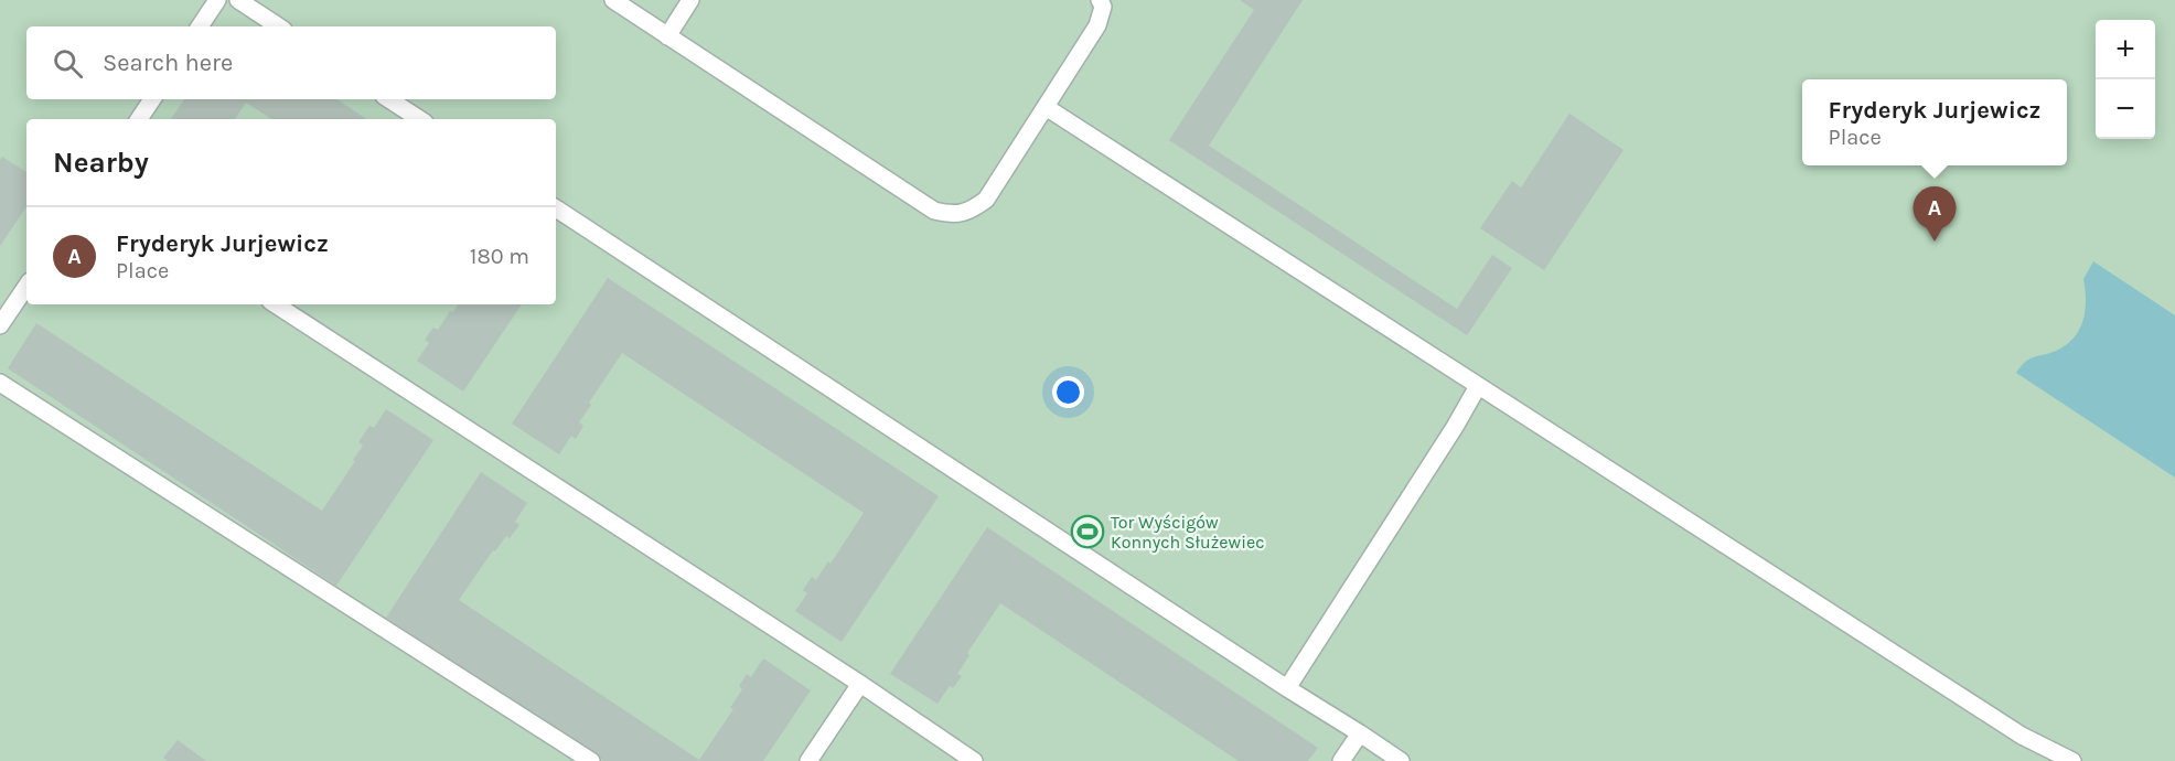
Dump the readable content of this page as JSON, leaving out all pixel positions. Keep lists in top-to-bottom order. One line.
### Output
{"places":{"sports":["Tor Wyścigów Konnych Służewiec"]},"page":{"map_buttons":["+","−"],"search":"Search here","popup":["Fryderyk Jurjewicz","Place"],"heading":"Nearby","pins":"A","list":[{"mark":"A","name":"Fryderyk Jurjewicz","note":"Place","value":"180 m"}]}}
